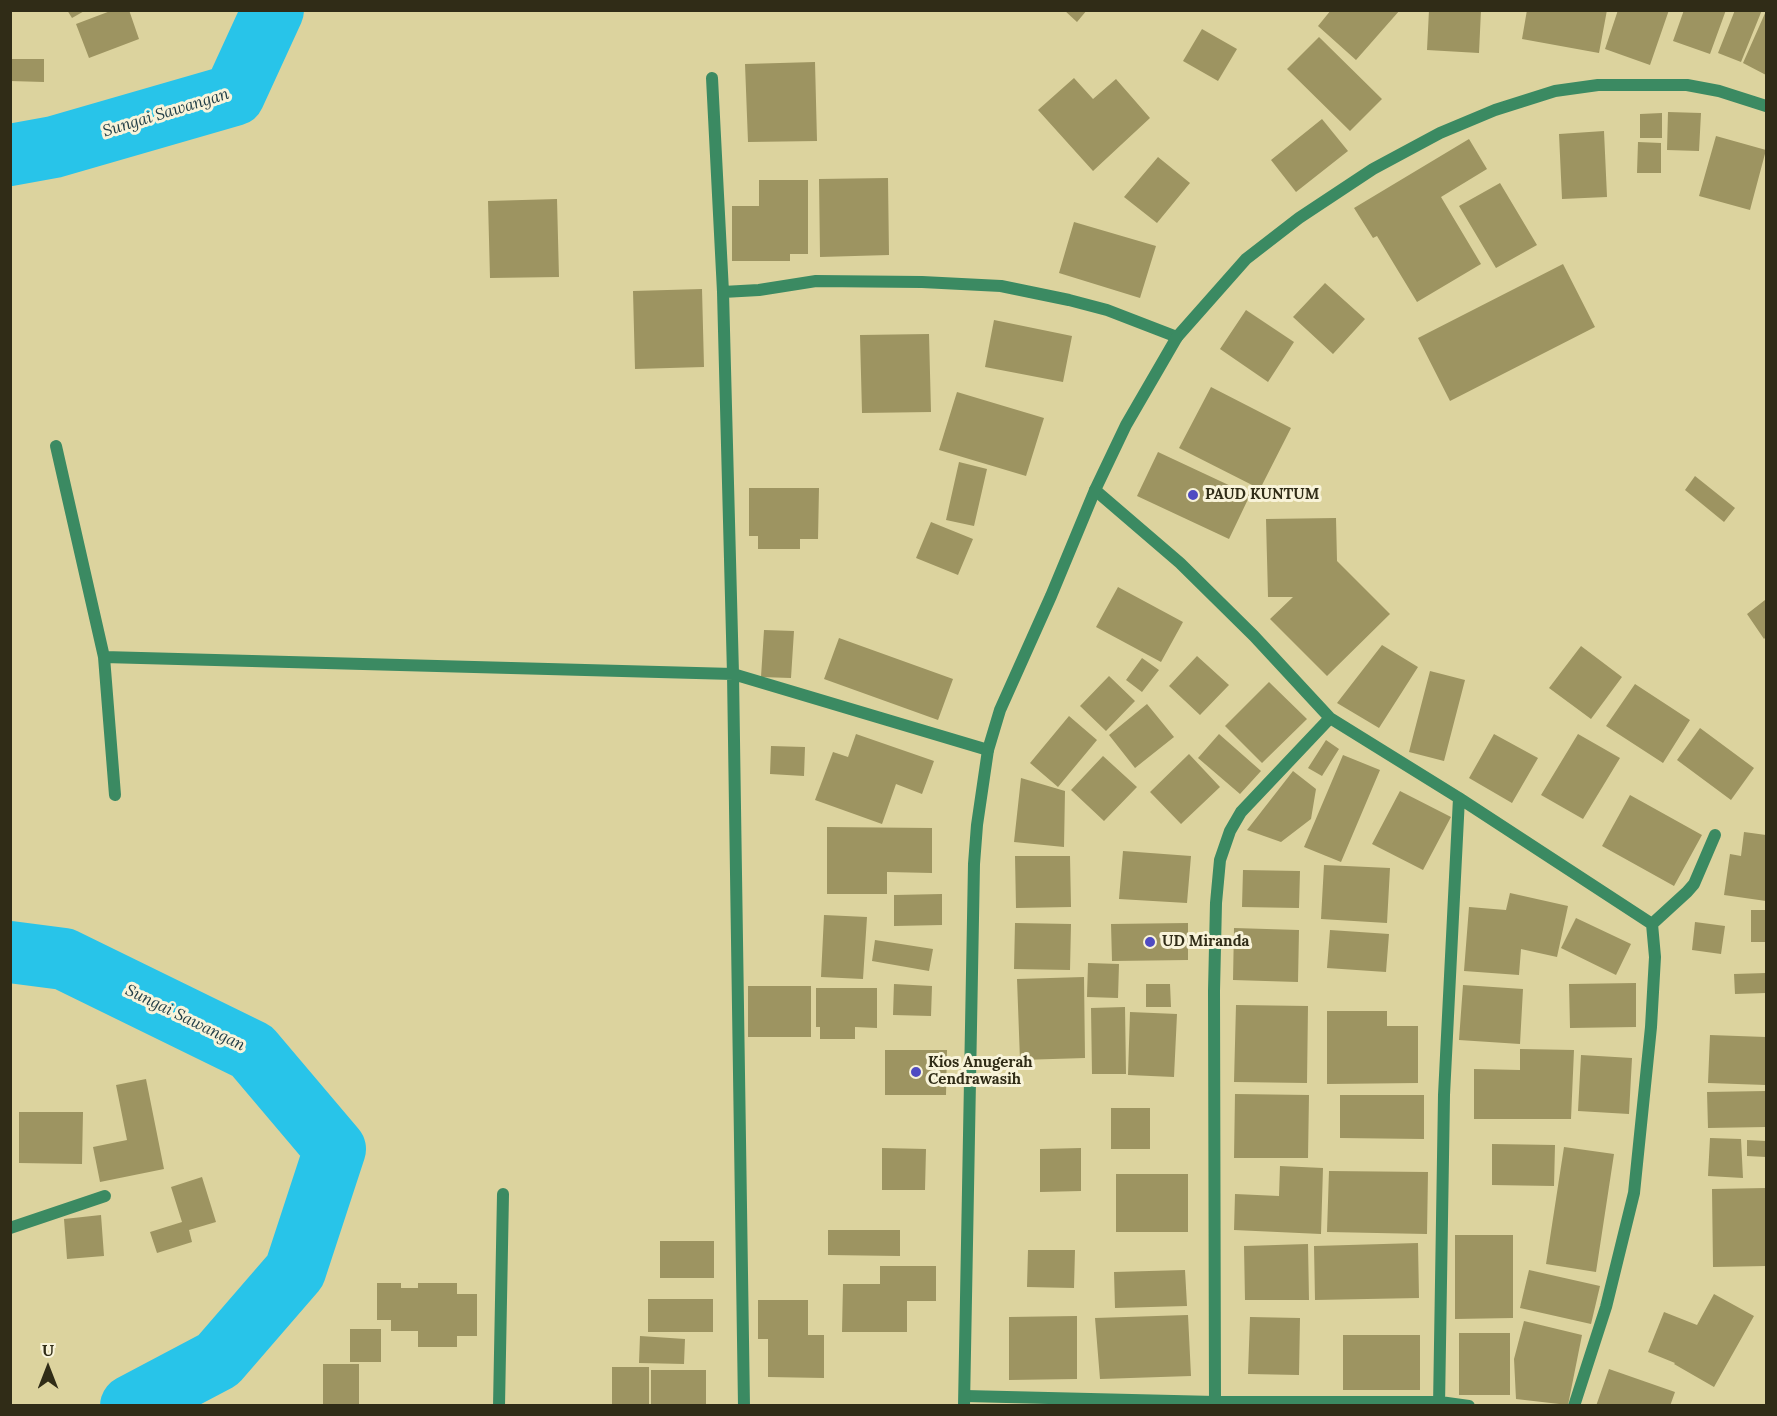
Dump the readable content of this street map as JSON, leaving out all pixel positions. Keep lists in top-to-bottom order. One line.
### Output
{"water":["Sungai Sawangan"],"places":["PAUD KUNTUM","UD Miranda","Kios Anugerah Cendrawasih"],"north":"top"}
